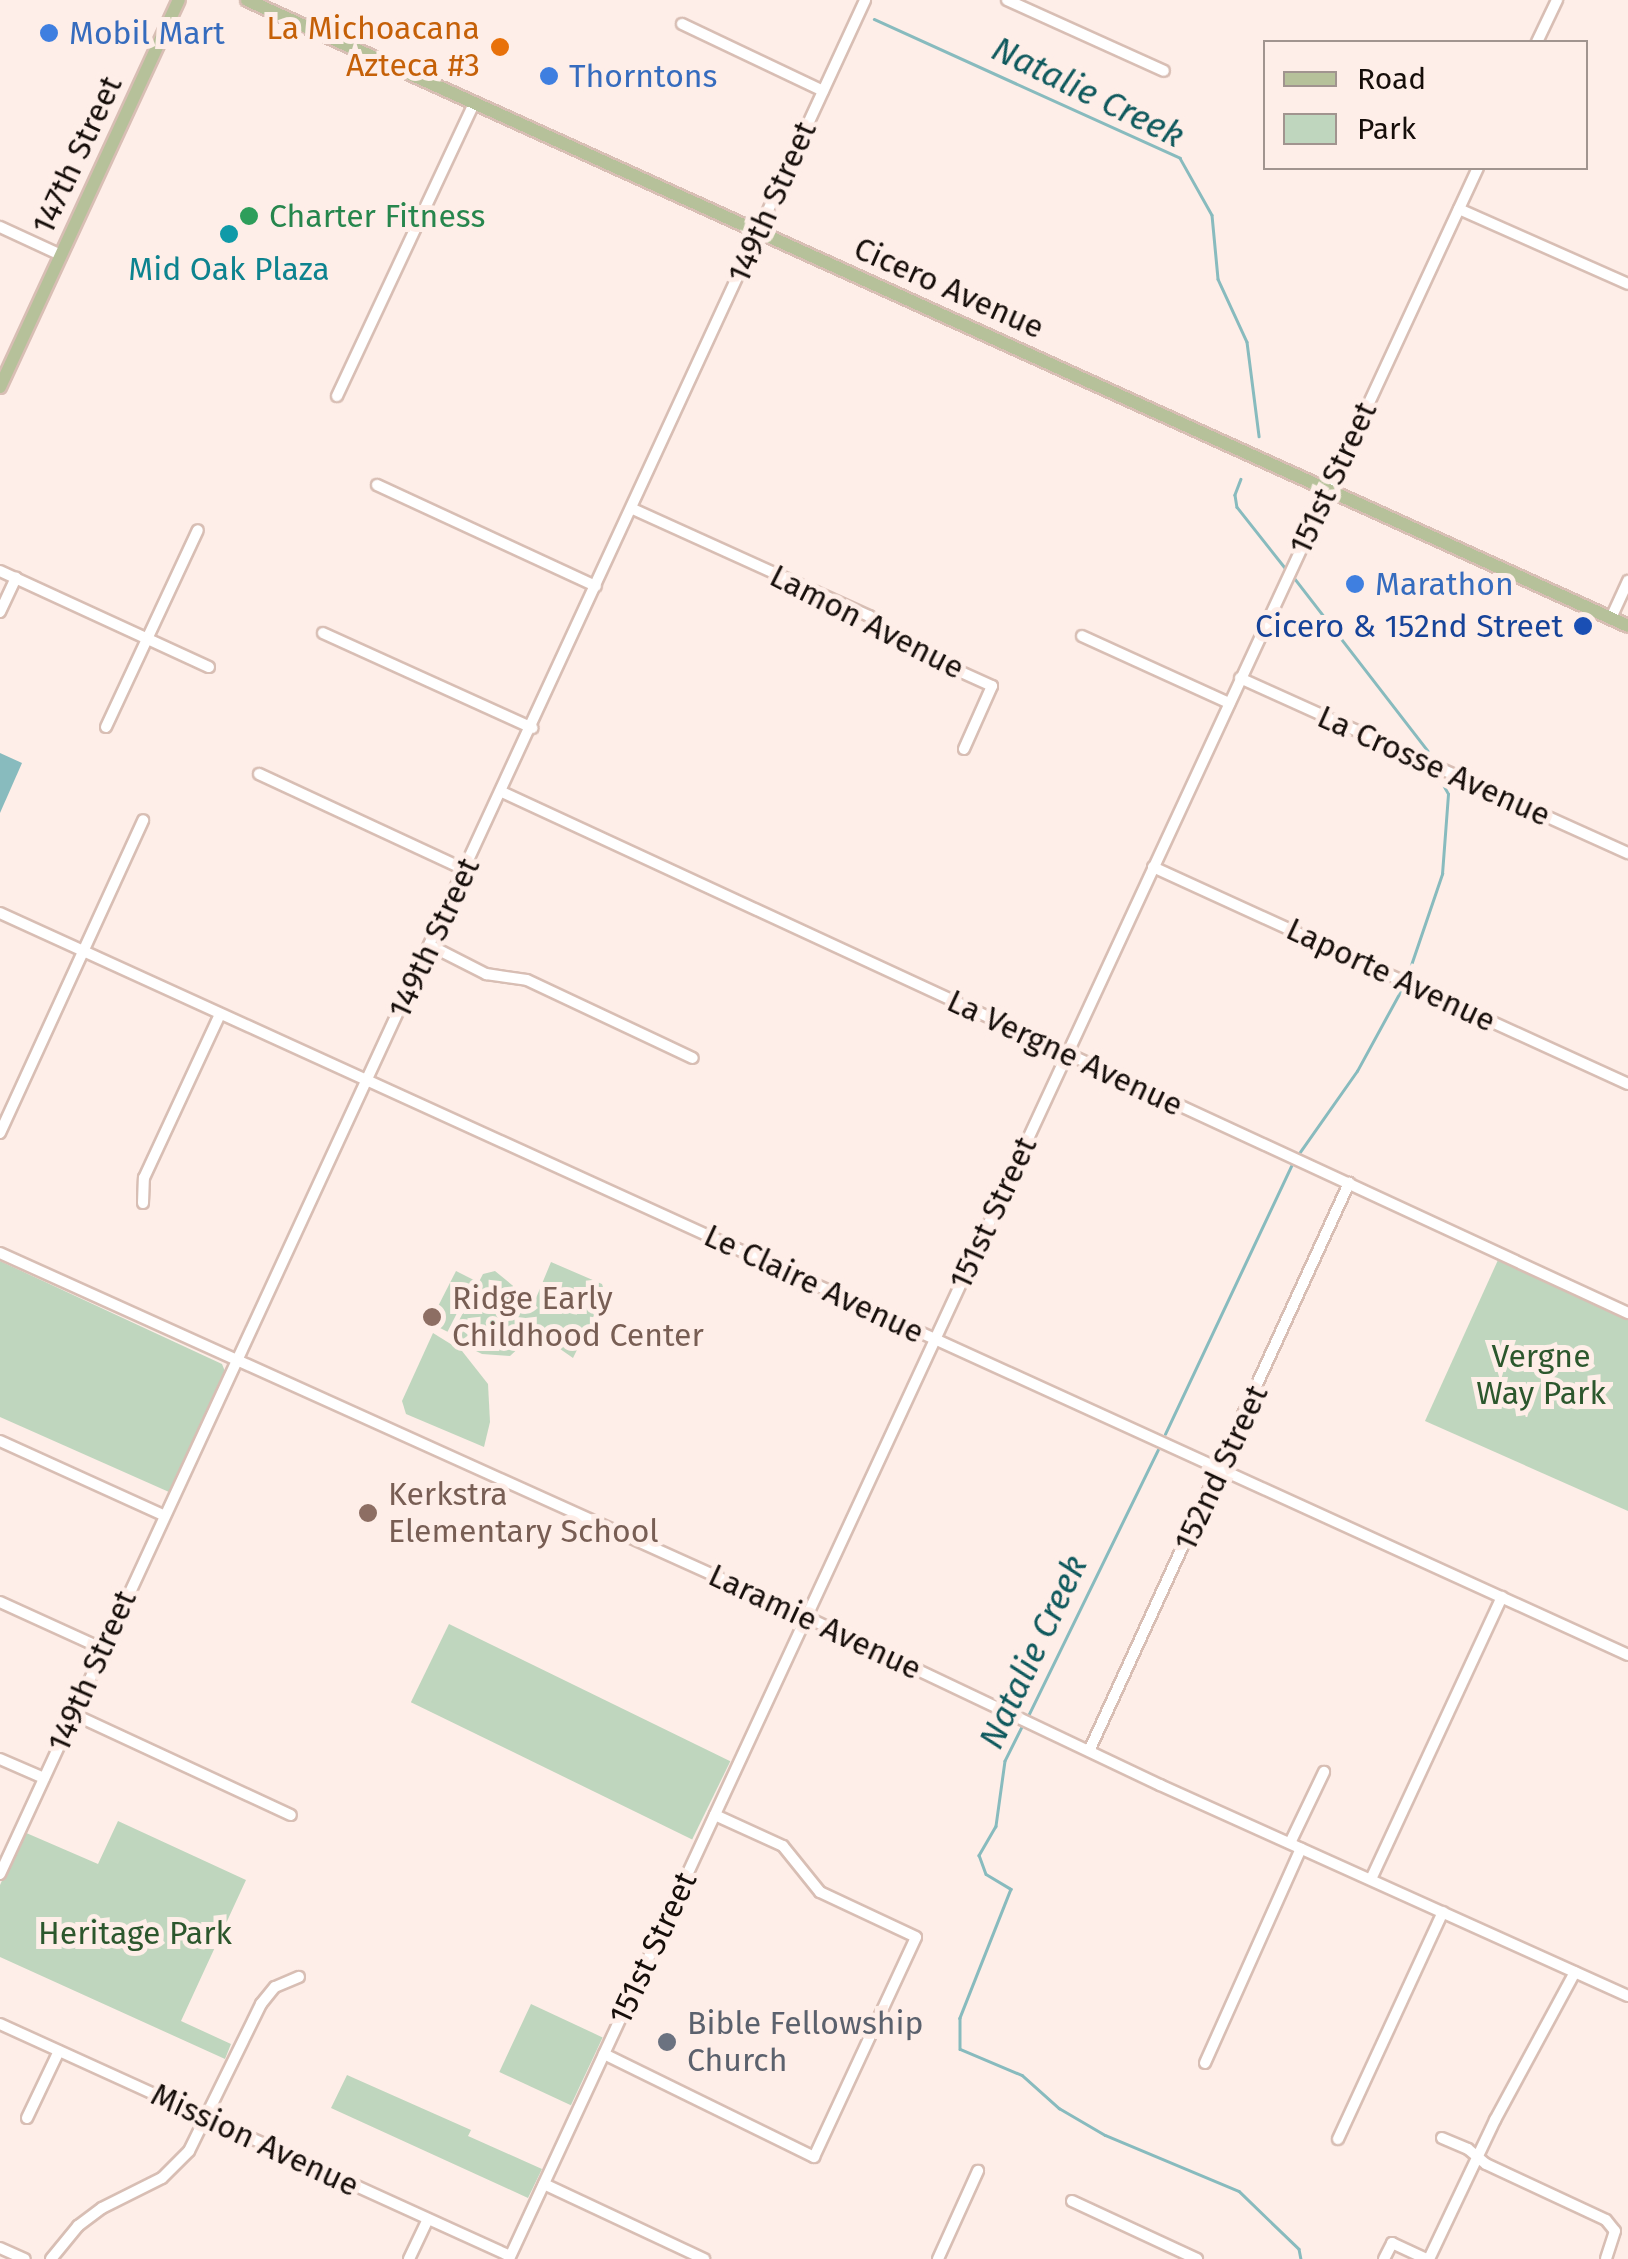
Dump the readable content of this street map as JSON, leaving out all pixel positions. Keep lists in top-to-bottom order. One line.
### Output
{"streets":{"main road":["147th Street","Cicero Avenue"],"street":["149th Street","151st Street","Lamon Avenue","La Crosse Avenue","Laporte Avenue","La Vergne Avenue","Le Claire Avenue","152nd Street","Laramie Avenue","Mission Avenue"]},"crossings":[["149th Street","Cicero Avenue"],["149th Street","Lamon Avenue"],["149th Street","La Vergne Avenue"],["149th Street","Le Claire Avenue"],["149th Street","Laramie Avenue"],["Cicero Avenue","151st Street"],["151st Street","La Crosse Avenue"],["151st Street","Laporte Avenue"],["151st Street","La Vergne Avenue"],["151st Street","Le Claire Avenue"],["151st Street","Laramie Avenue"],["151st Street","Mission Avenue"],["La Vergne Avenue","152nd Street"],["Le Claire Avenue","152nd Street"],["152nd Street","Laramie Avenue"]],"water":["Natalie Creek"],"parks":["Vergne Way Park","Heritage Park"],"places":["Mobil Mart","La Michoacana Azteca #3","Thorntons","Charter Fitness","Mid Oak Plaza","Marathon","Cicero & 152nd Street","Ridge Early Childhood Center","Kerkstra Elementary School","Bible Fellowship Church"],"legend":["Road","Park"]}
